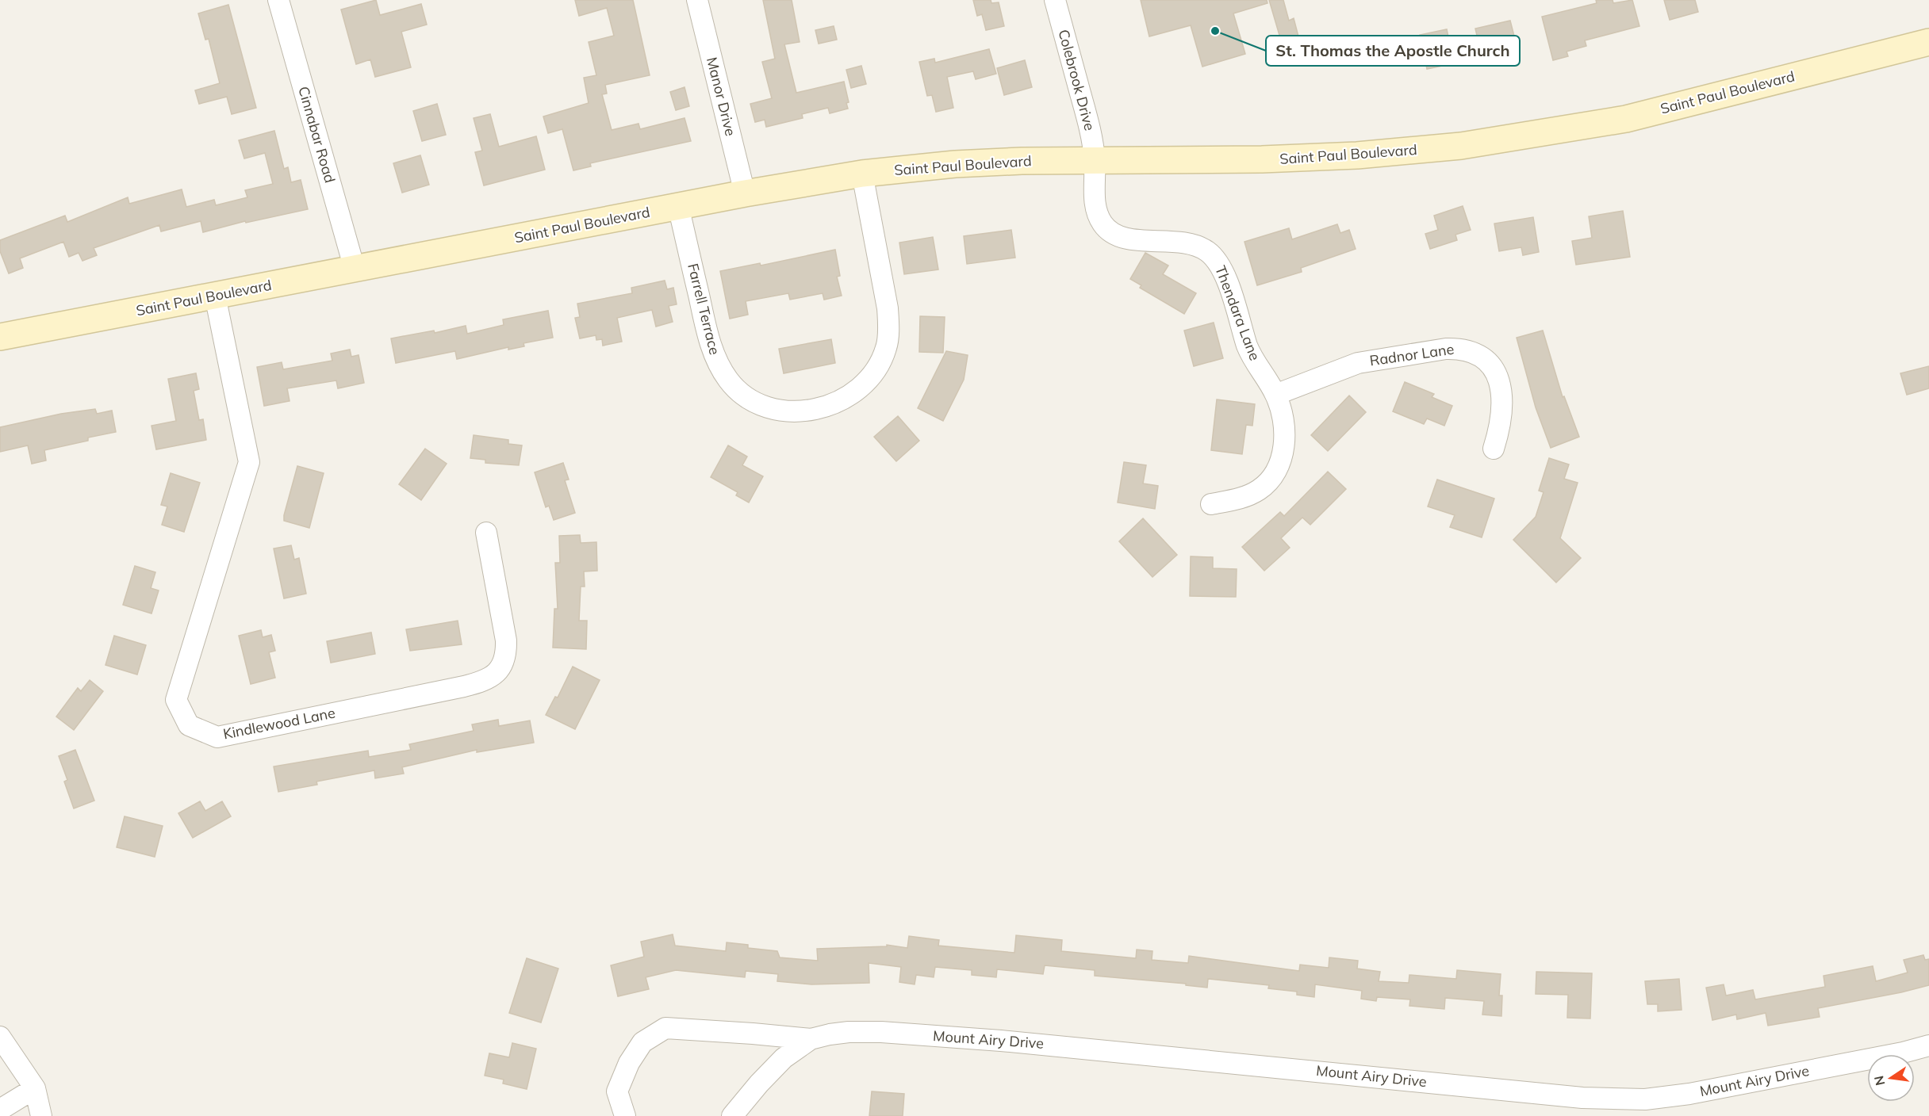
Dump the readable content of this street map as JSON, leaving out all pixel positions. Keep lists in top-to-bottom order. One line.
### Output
{"streets":{"street":["Colebrook Drive","Saint Paul Boulevard","Manor Drive","Cinnabar Road","Farrell Terrace","Thendara Lane","Radnor Lane","Kindlewood Lane","Mount Airy Drive"]},"crossings":[["Colebrook Drive","Saint Paul Boulevard"],["Colebrook Drive","Thendara Lane"],["Saint Paul Boulevard","Manor Drive"],["Saint Paul Boulevard","Cinnabar Road"],["Saint Paul Boulevard","Farrell Terrace"],["Saint Paul Boulevard","Thendara Lane"],["Saint Paul Boulevard","Kindlewood Lane"],["Thendara Lane","Radnor Lane"]],"places":["St. Thomas the Apostle Church"],"north":"left"}
